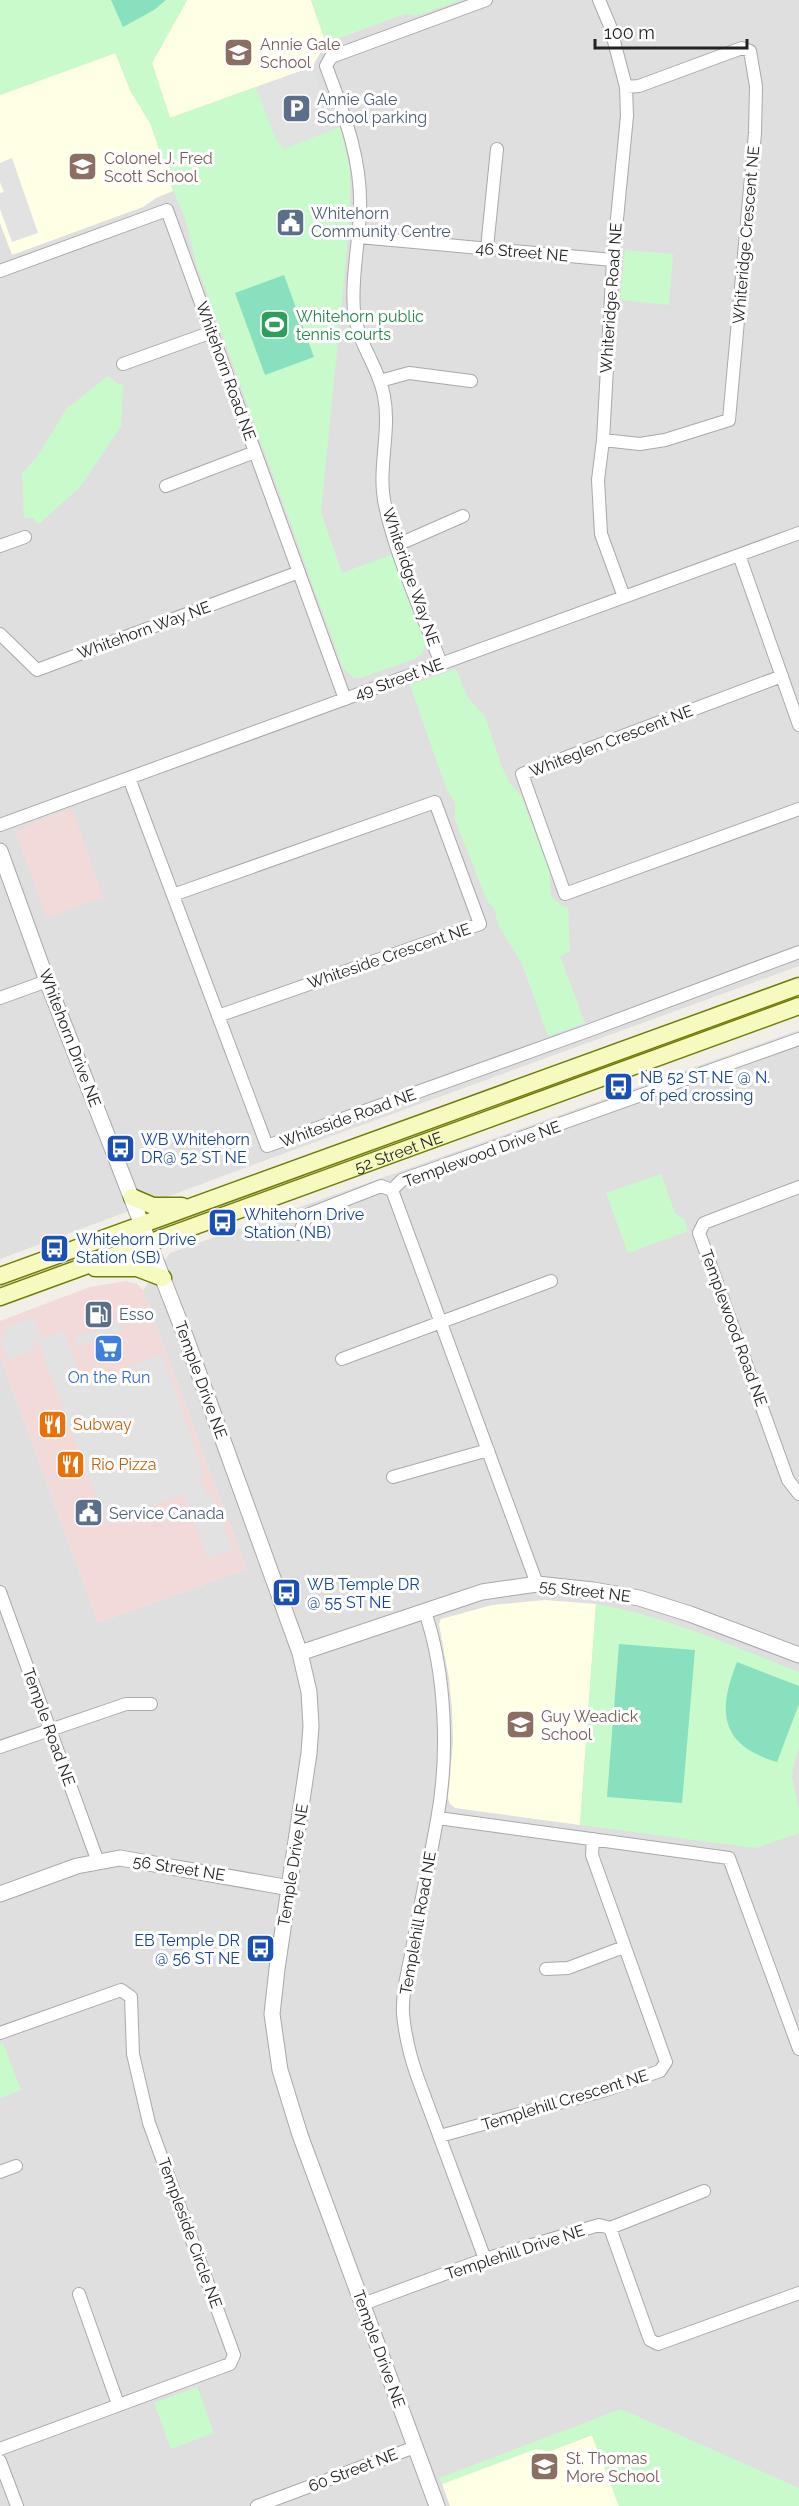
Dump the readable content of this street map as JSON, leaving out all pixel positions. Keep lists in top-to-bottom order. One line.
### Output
{"streets":{"main road":["52 Street NE"],"street":["Whiteridge Crescent NE","46 Street NE","Whiteridge Road NE","Whitehorn Road NE","Whiteridge Way NE","Whitehorn Way NE","49 Street NE","Whiteglen Crescent NE","Whiteside Crescent NE","Whitehorn Drive NE","Whiteside Road NE","Templewood Drive NE","Templewood Road NE","Temple Drive NE","55 Street NE","Temple Road NE","56 Street NE","Templehill Road NE","Templehill Crescent NE","Templeside Circle NE","Templehill Drive NE","60 Street NE"]},"crossings":[["Whiteridge Crescent NE","Whiteridge Road NE"],["46 Street NE","Whiteridge Road NE"],["46 Street NE","Whiteridge Way NE"],["Whiteridge Road NE","49 Street NE"],["Whitehorn Road NE","Whitehorn Way NE"],["Whitehorn Road NE","49 Street NE"],["Whiteridge Way NE","49 Street NE"],["49 Street NE","Whiteside Road NE"],["Whiteside Crescent NE","Whiteside Road NE"],["Whitehorn Drive NE","52 Street NE"],["Whitehorn Drive NE","Temple Drive NE"],["52 Street NE","Temple Drive NE"],["Templewood Drive NE","55 Street NE"],["Temple Drive NE","55 Street NE"],["Temple Drive NE","56 Street NE"],["Temple Drive NE","Templehill Drive NE"],["Temple Drive NE","60 Street NE"],["55 Street NE","Templehill Road NE"],["Temple Road NE","56 Street NE"],["Templehill Road NE","Templehill Crescent NE"],["Templehill Road NE","Templehill Drive NE"]],"places":{"school or university":["Annie Gale School","Colonel J. Fred Scott School","Guy Weadick School","St. Thomas More School"],"parking":["Annie Gale School parking"],"public building":["Whitehorn Community Centre","Service Canada"],"sports":["Whitehorn public tennis courts"],"bus stop":["NB 52 ST NE @ N. of ped crossing","WB Whitehorn DR@ 52 ST NE","Whitehorn Drive Station (NB)","Whitehorn Drive Station (SB)","WB Temple DR @ 55 ST NE","EB Temple DR @ 56 ST NE"],"fuel station":["Esso"],"supermarket":["On the Run"],"restaurant":["Subway","Rio Pizza"]},"scale_bar":"100 m"}
